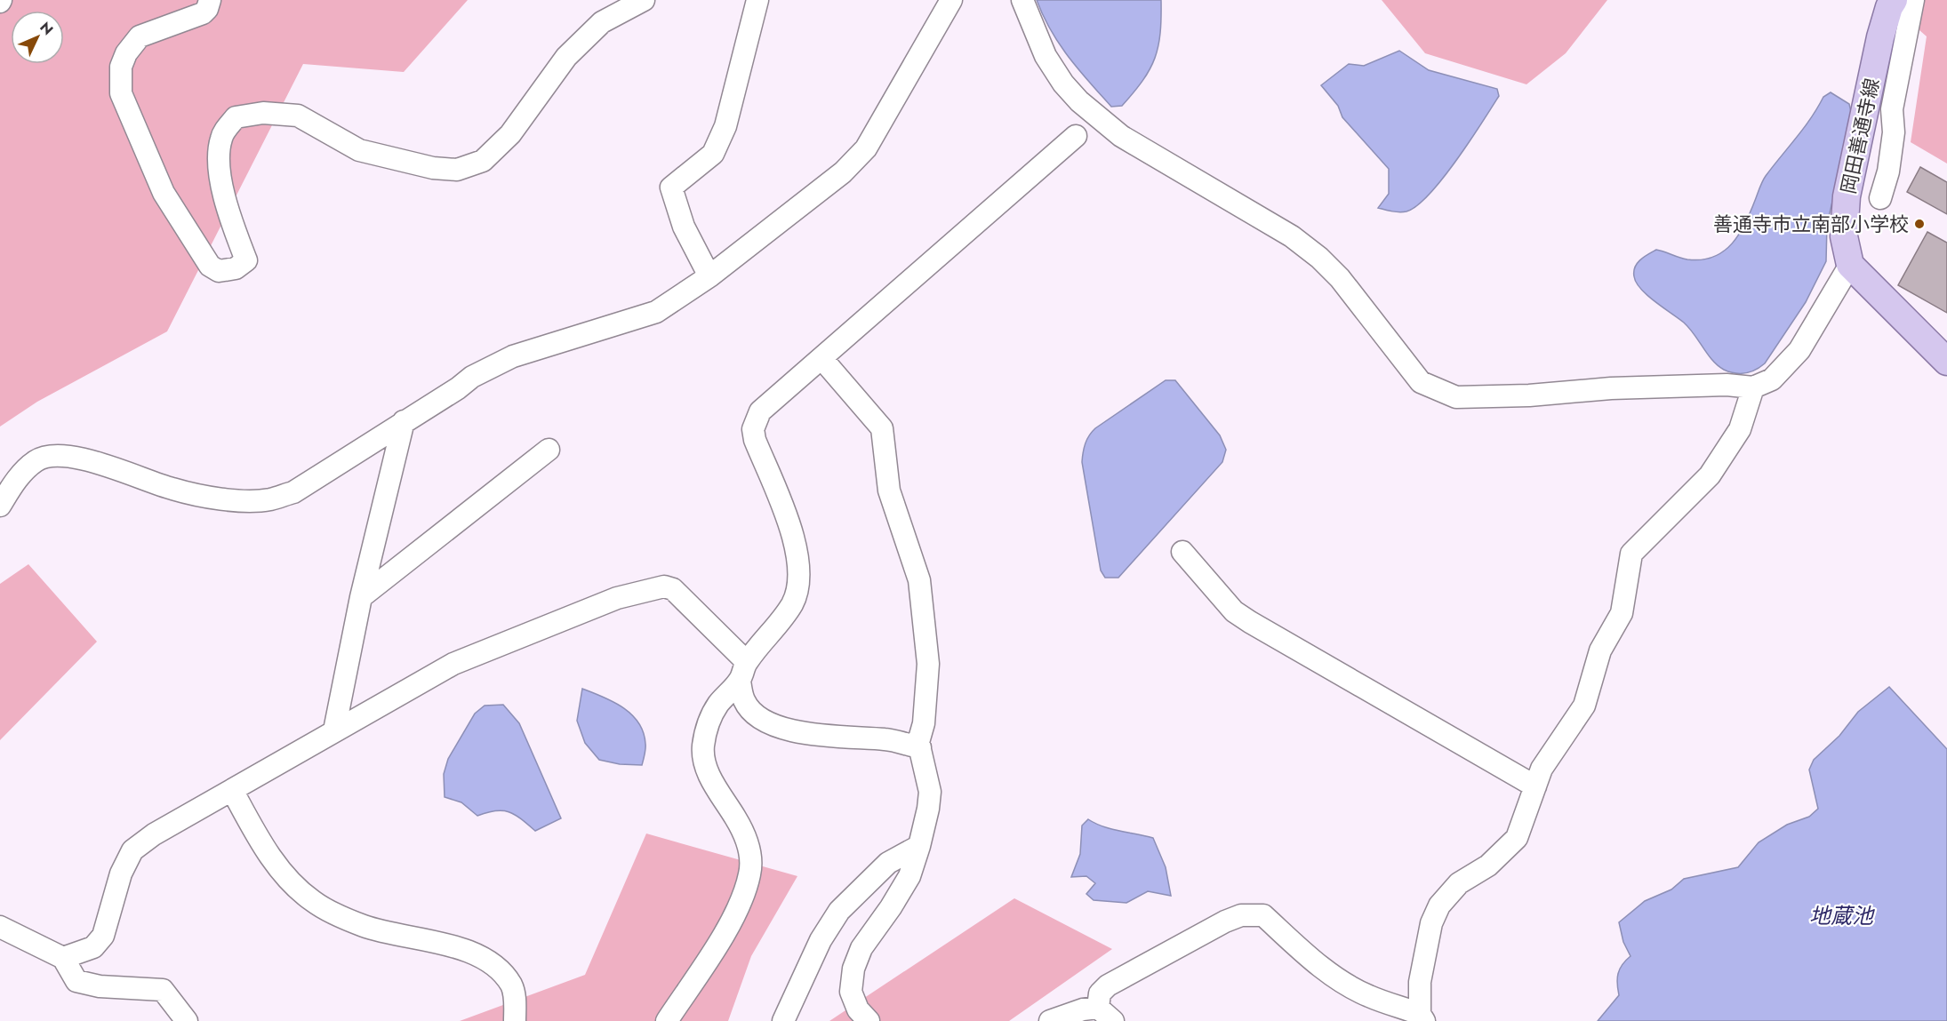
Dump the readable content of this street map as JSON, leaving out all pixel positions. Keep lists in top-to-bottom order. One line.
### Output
{"streets":{"main road":["岡田善通寺線"]},"water":["地蔵池"],"places":["善通寺市立南部小学校"],"north":"top right"}
